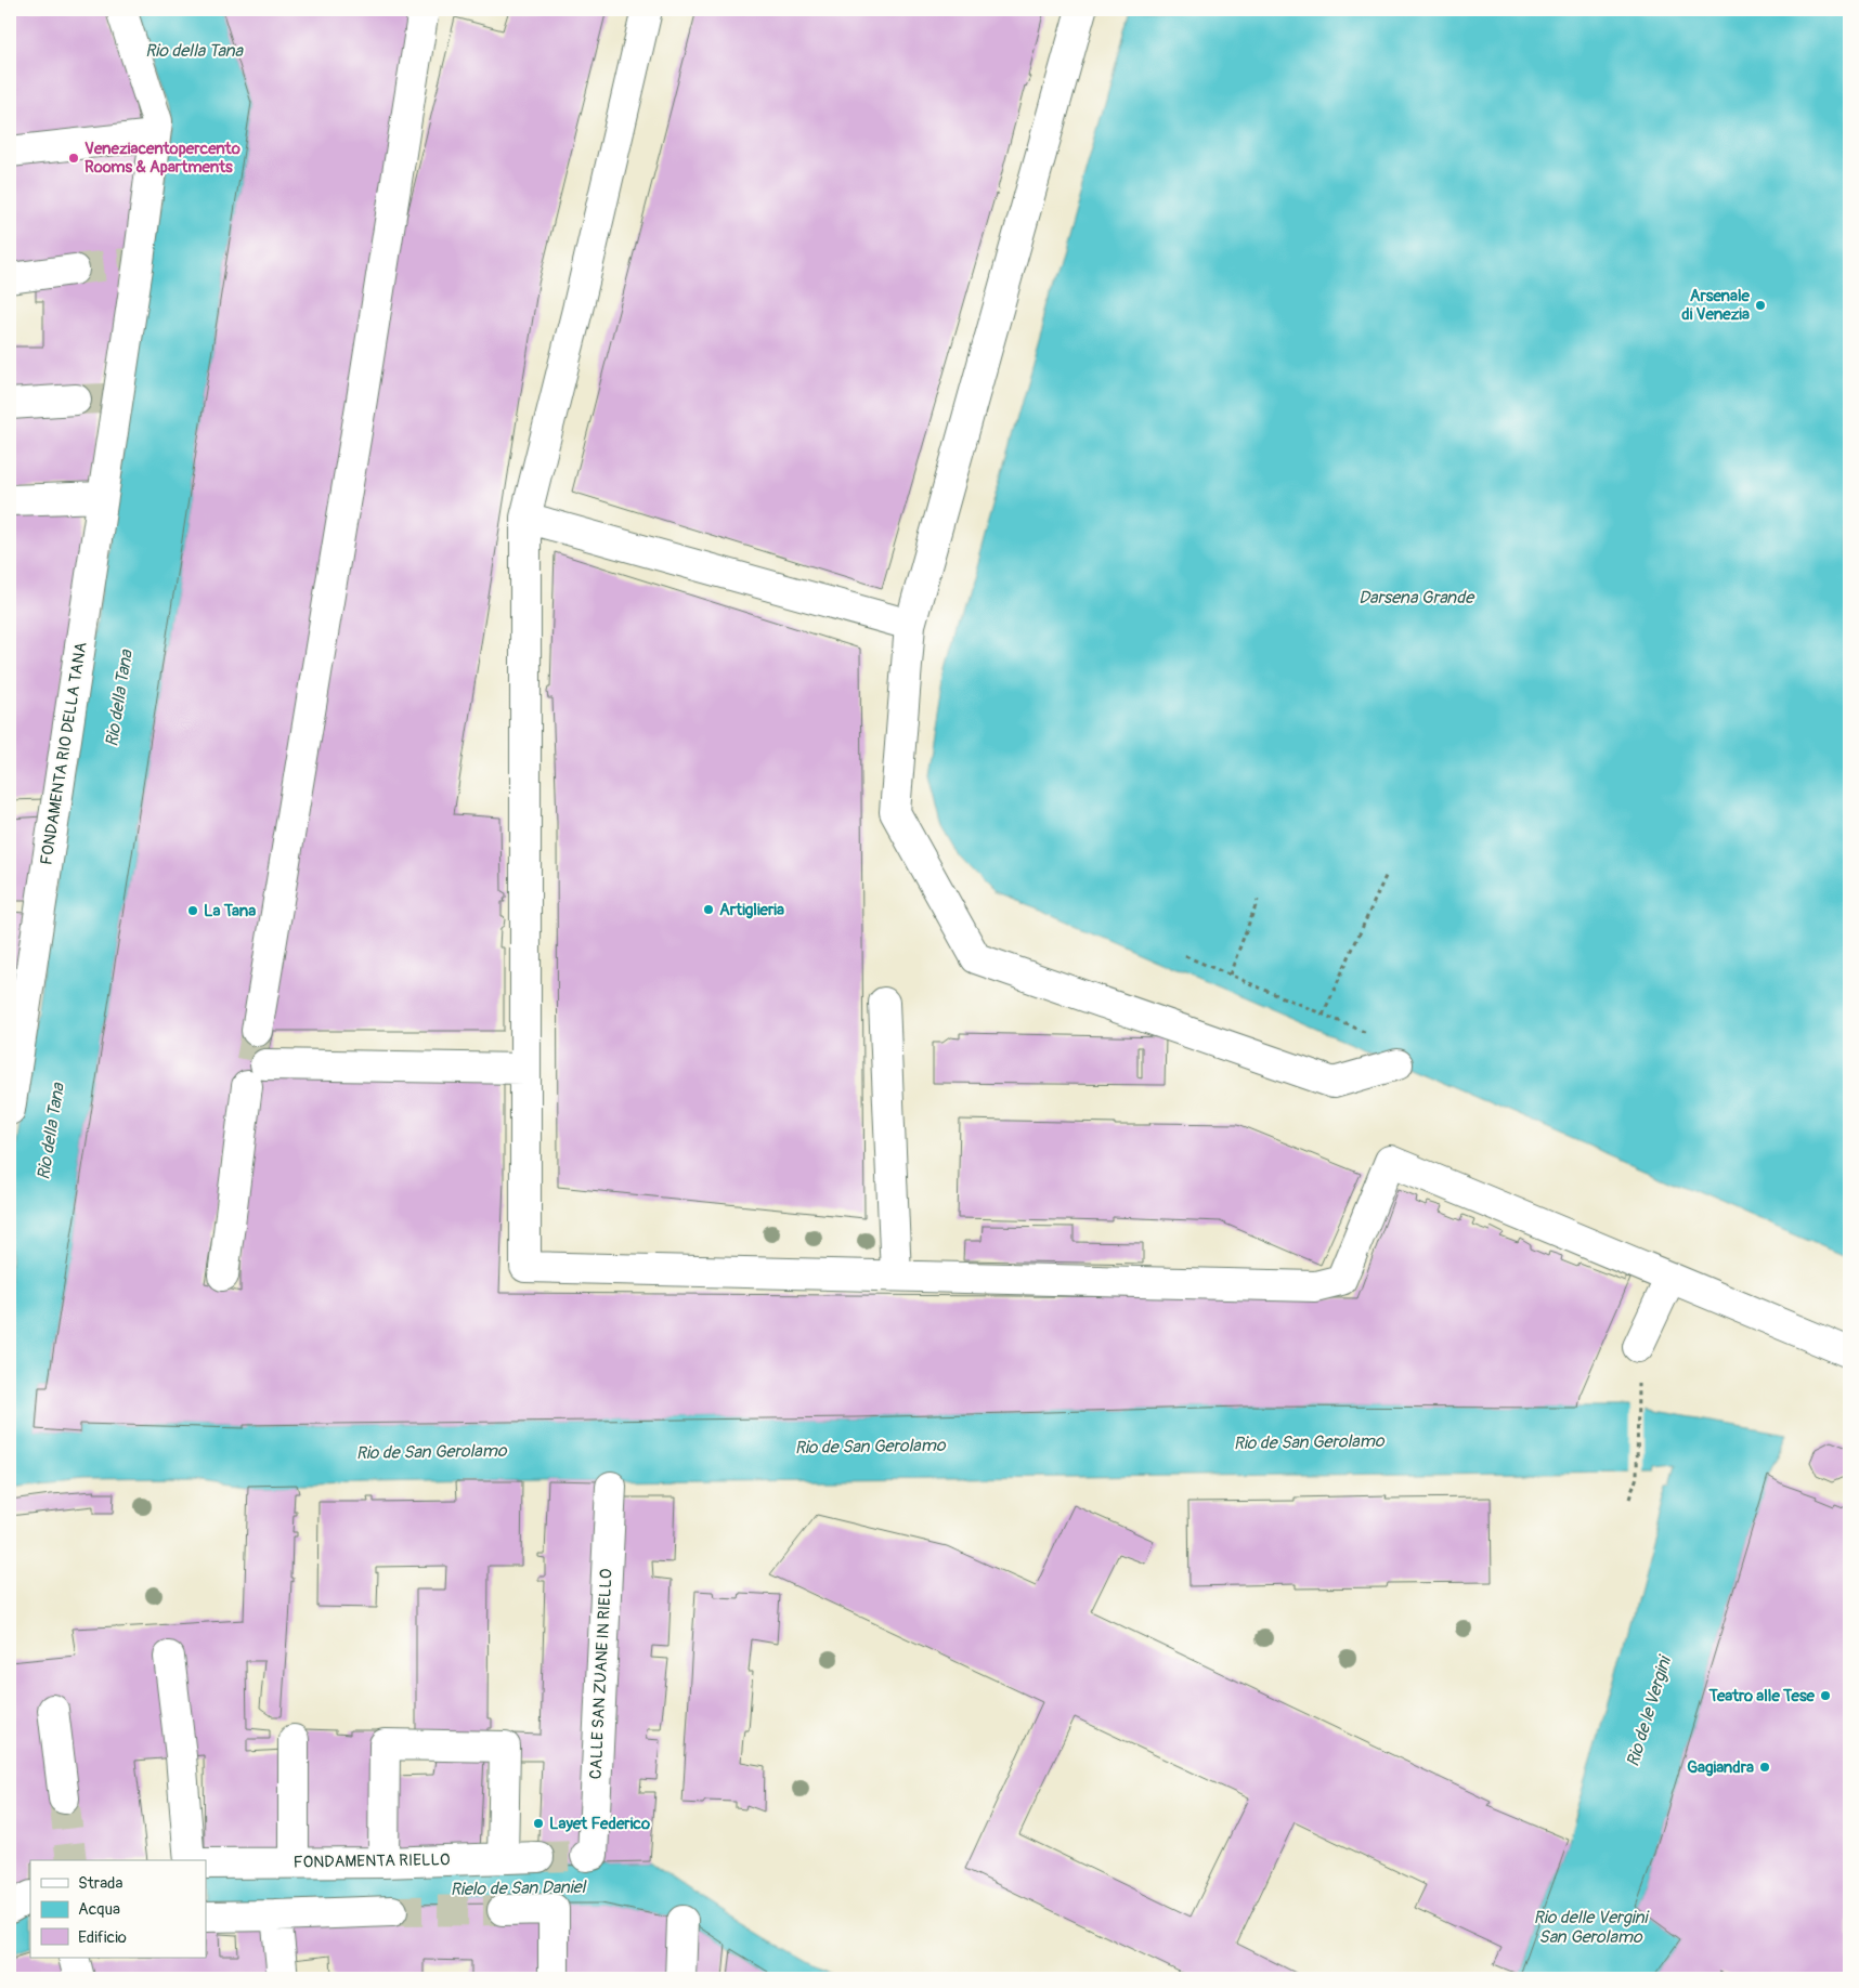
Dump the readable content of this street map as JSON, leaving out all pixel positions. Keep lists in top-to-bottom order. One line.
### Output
{"streets":{"street":["FONDAMENTA RIO DELLA TANA","CALLE SAN ZUANE IN RIELLO","FONDAMENTA RIELLO"]},"water":["Rio della Tana","Darsena Grande","Rio de San Gerolamo","Rio de le Vergini","Rielo de San Daniel","Rio delle Vergini San Gerolamo"],"places":["Veneziacentopercento Rooms & Apartments","Arsenale di Venezia","Artiglieria","La Tana","Teatro alle Tese","Gagiandra","Layet Federico"],"legend":["Strada","Acqua","Edificio"]}
